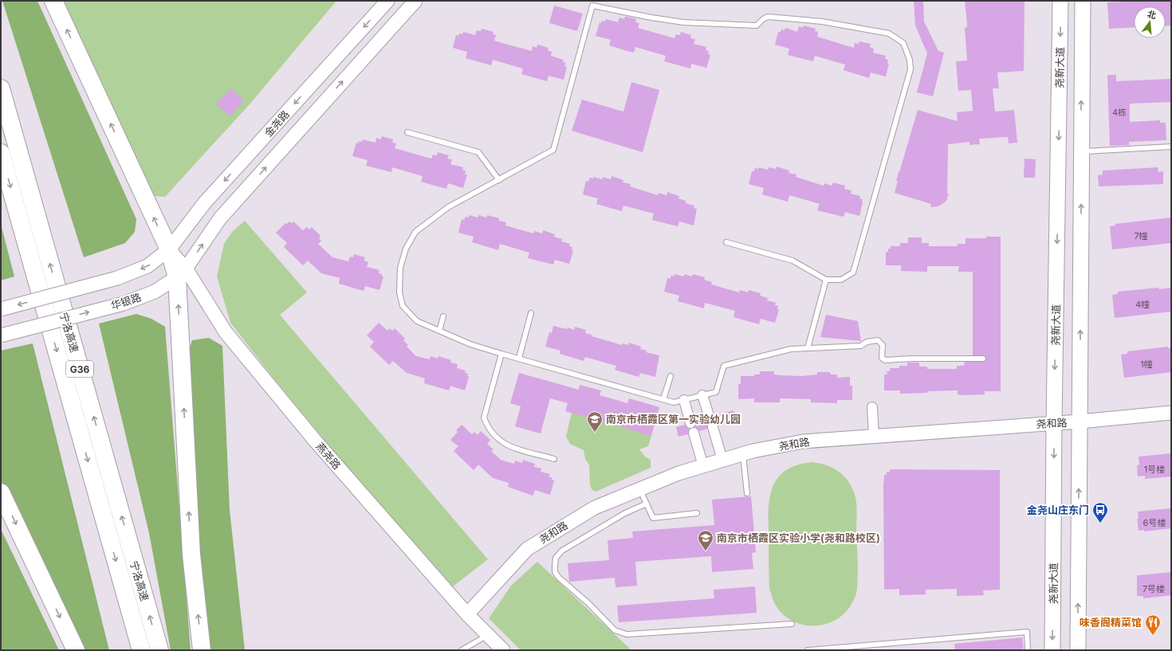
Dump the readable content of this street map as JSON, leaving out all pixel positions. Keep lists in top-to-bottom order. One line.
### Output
{"streets":{"highway":["宁洛高速","G36"],"main road":["尧新大道","金尧路","华银路","尧和路","燕尧路"]},"crossings":[["尧新大道","尧和路"],["金尧路","华银路"],["华银路","燕尧路"],["尧和路","燕尧路"]],"places":{"school or university":["南京市栖霞区第一实验幼儿园","南京市栖霞区实验小学(尧和路校区)"],"bus stop":["金尧山庄东门"],"restaurant":["味香阁精菜馆"]},"house_numbers":["4栋","7幢","4幢","1幢","1号楼","6号楼","7号楼"],"north":"top"}
